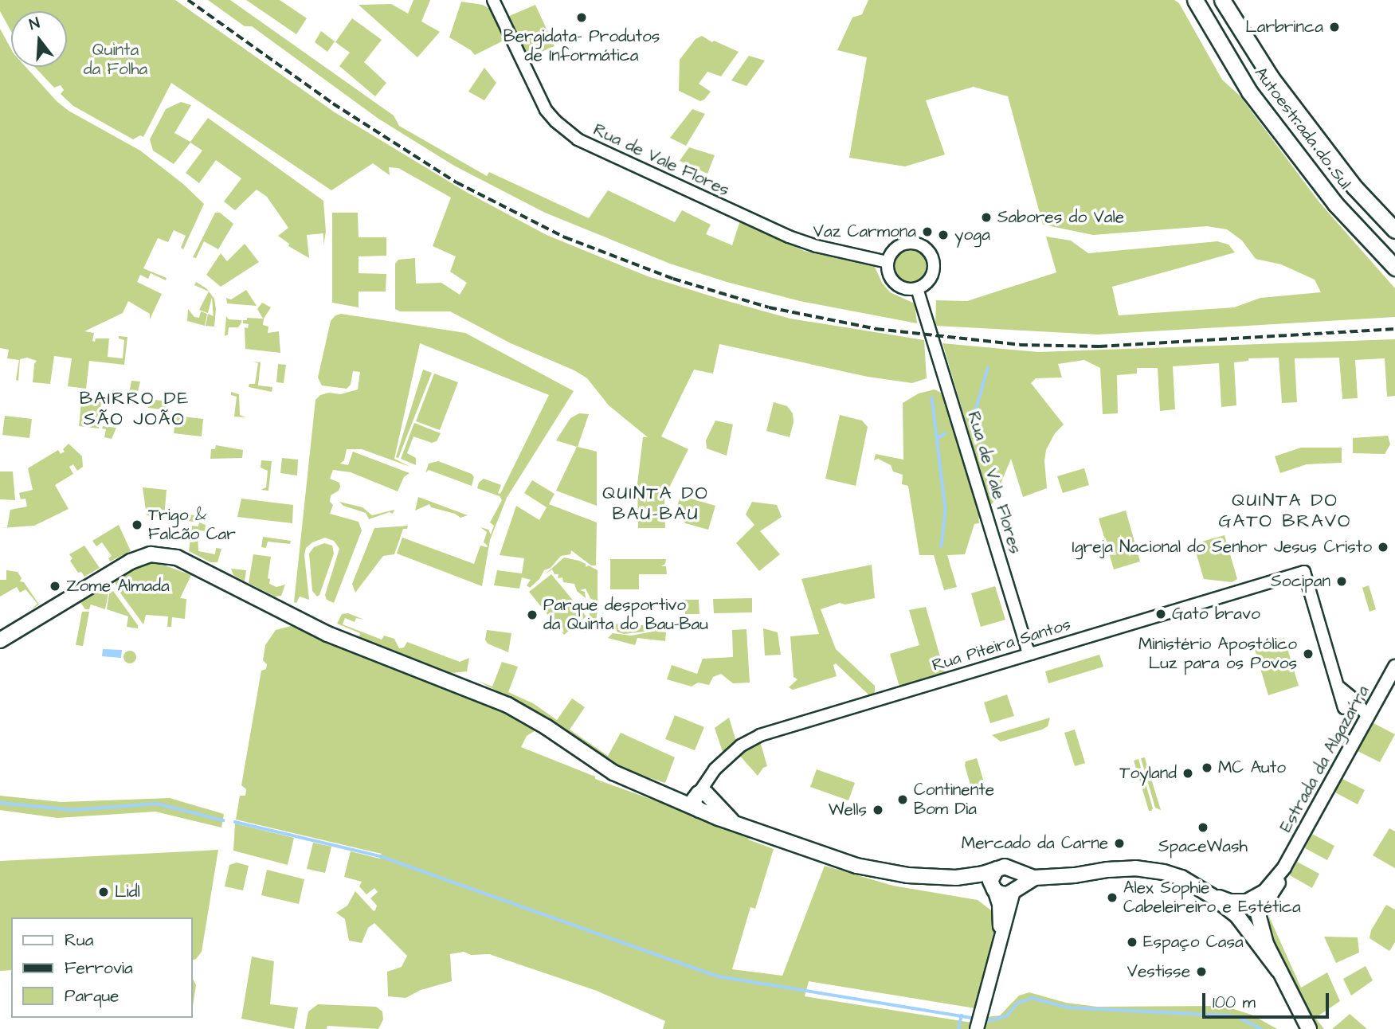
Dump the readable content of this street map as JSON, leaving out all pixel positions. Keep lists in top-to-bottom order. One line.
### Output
{"streets":{"highway":["Autoestrada do Sul"],"main road":["Estrada da Algazarra"],"street":["Rua de Vale Flores","Rua Piteira Santos"]},"crossings":[["Rua de Vale Flores","Rua Piteira Santos"]],"districts":["BAIRRO DE SÃO JOÃO","QUINTA DO BAU-BAU","QUINTA DO GATO BRAVO"],"parks":["Quinta da Folha"],"places":["Bergidata- Produtos de Informática","Larbrinca","Sabores do Vale","Vaz Carmona","yoga","Trigo & Falcão Car","Igreja Nacional do Senhor Jesus Cristo","Socipan","Zome Almada","Gato bravo","Parque desportivo da Quinta do Bau-Bau","Ministério Apostólico Luz para os Povos","MC Auto","Toyland","Continente Bom Dia","Wells","SpaceWash","Mercado da Carne","Lidl","Alex Sophie Cabeleireiro e Estética","Espaço Casa","Vestisse"],"legend":["Rua","Ferrovia","Parque"],"scale_bar":"100 m","north":"top"}
